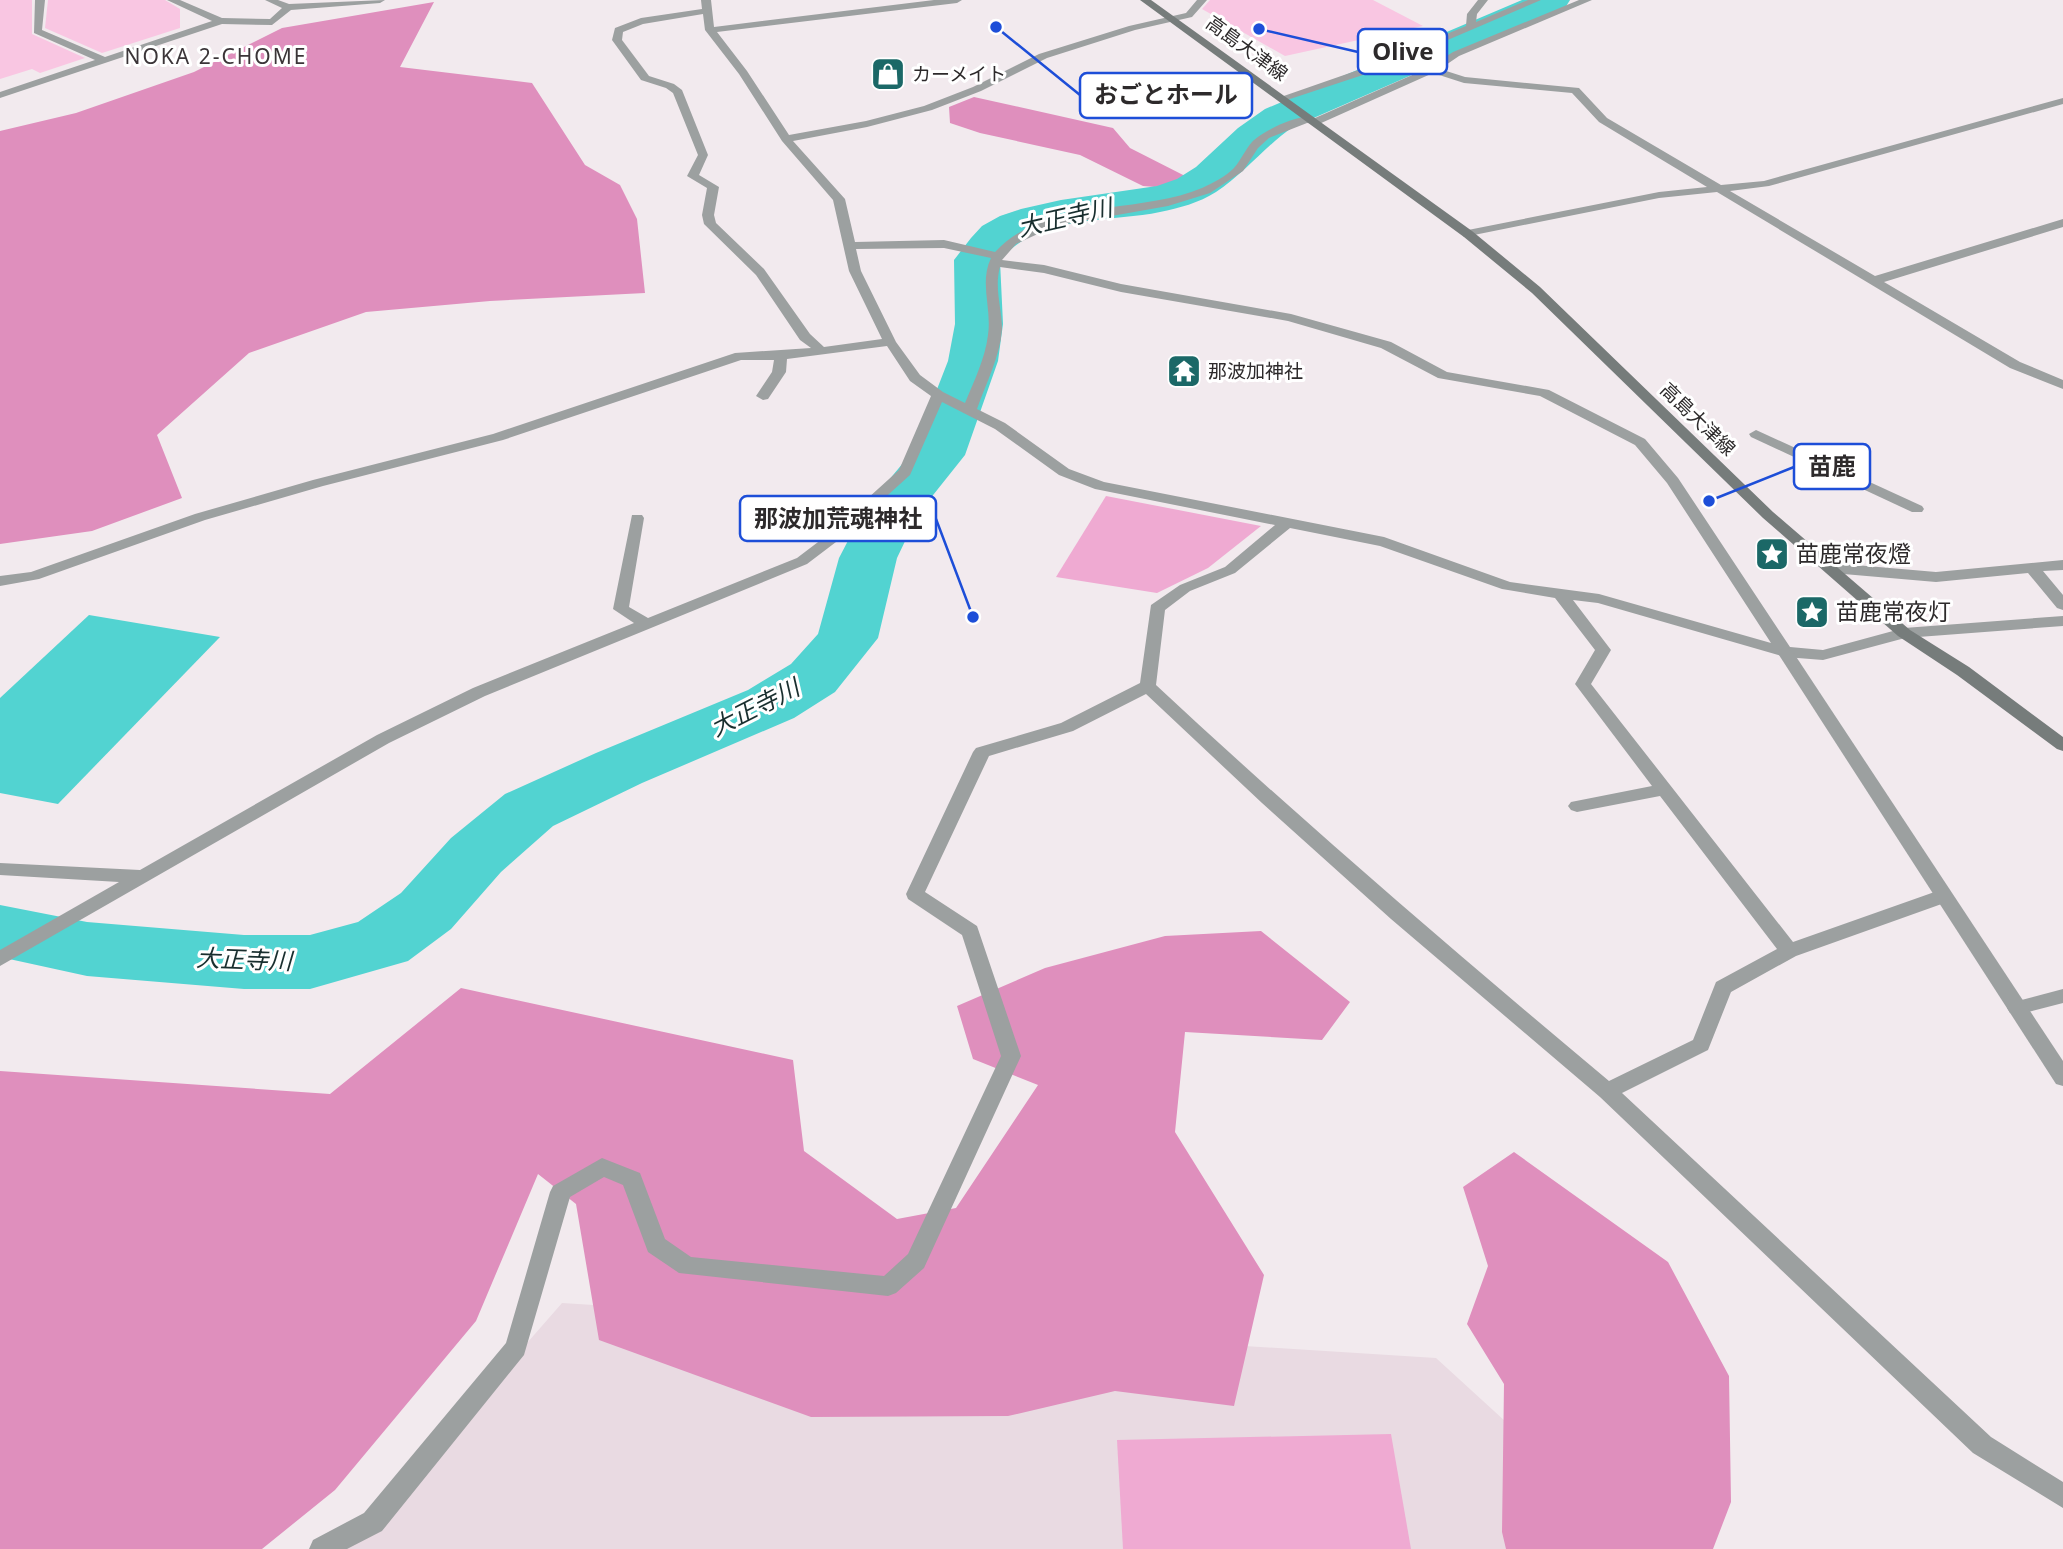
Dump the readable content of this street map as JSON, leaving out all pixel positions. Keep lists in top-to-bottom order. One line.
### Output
{"streets":{"main road":["高島大津線"]},"districts":["NOKA 2-CHOME"],"water":["大正寺川"],"places":{"other":["おごとホール","Olive","苗鹿","那波加荒魂神社"],"shop":["カーメイト"],"temple":["那波加神社"],"place":["苗鹿常夜燈","苗鹿常夜灯"]}}
